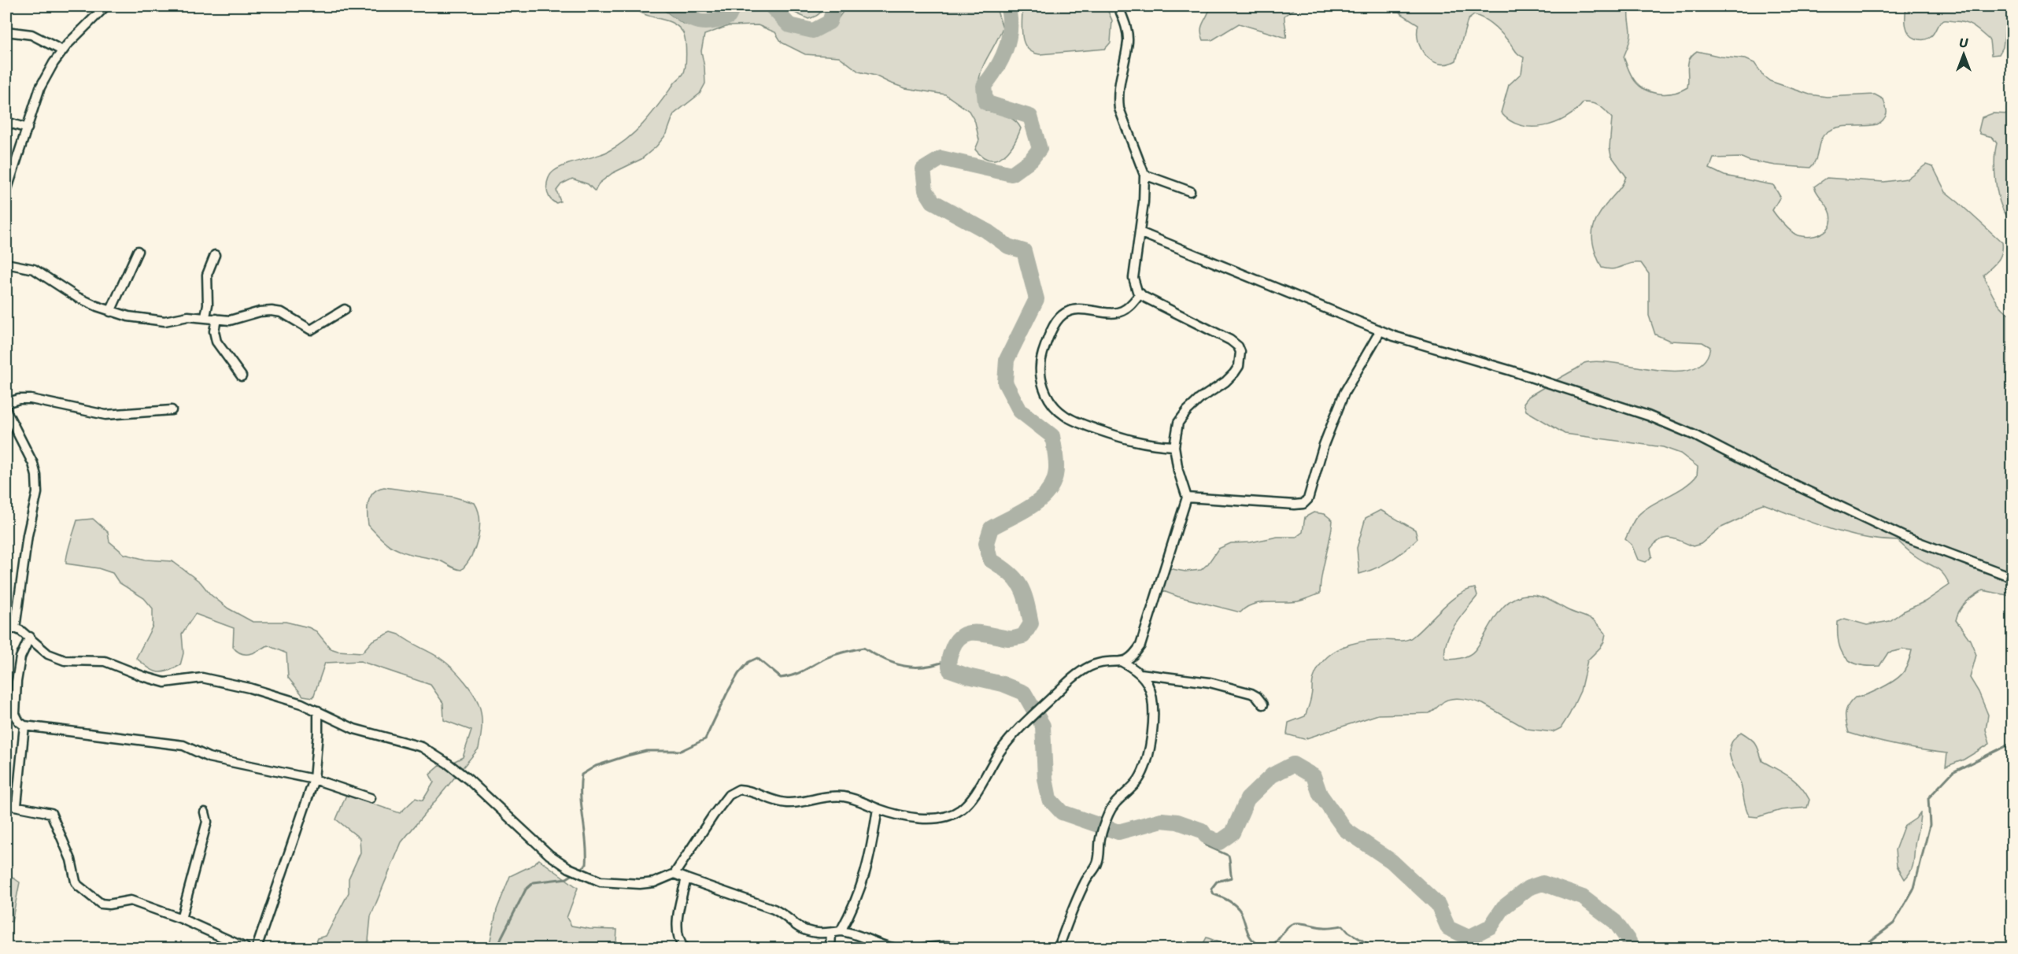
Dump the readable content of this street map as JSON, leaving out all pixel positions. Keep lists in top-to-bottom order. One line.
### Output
{"north":"top"}
